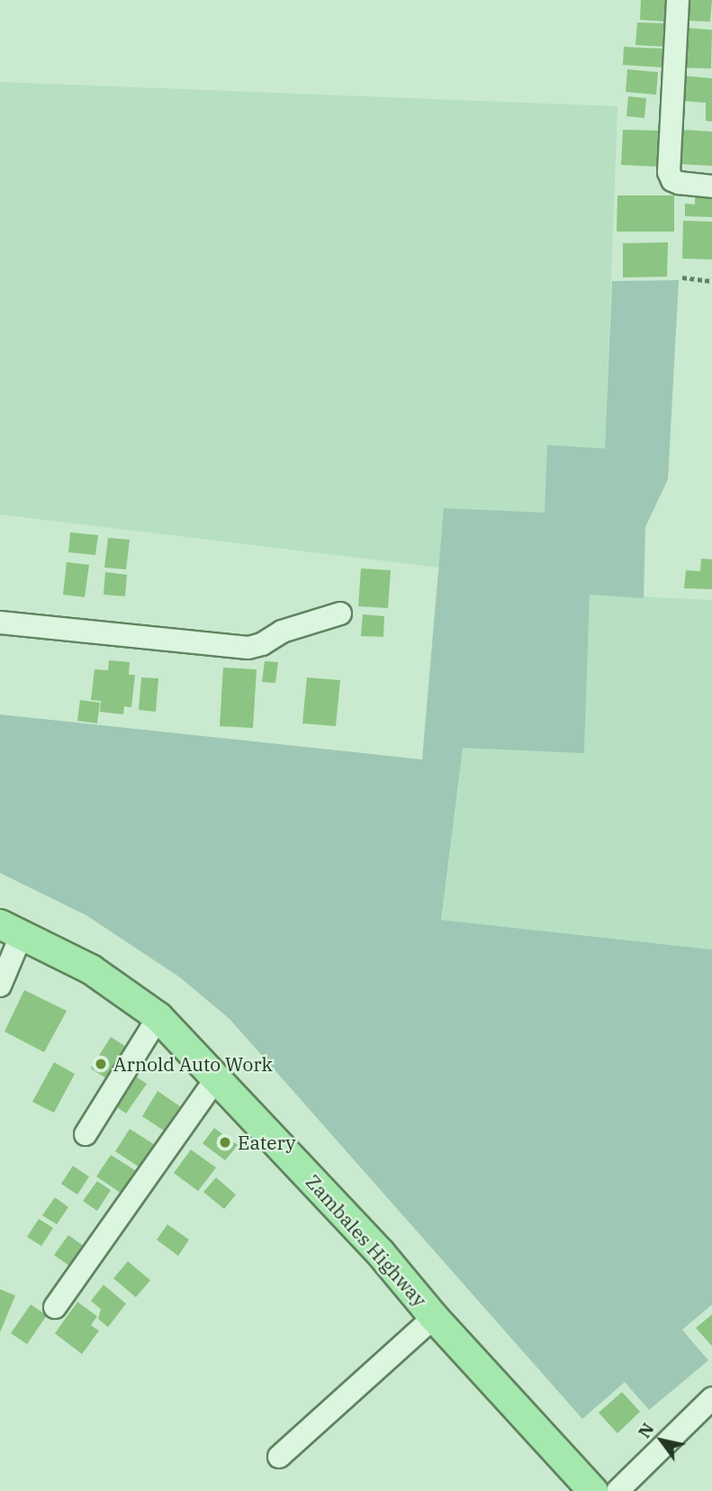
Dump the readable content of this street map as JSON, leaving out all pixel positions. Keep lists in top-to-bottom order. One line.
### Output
{"streets":{"main road":["Zambales Highway"]},"places":["Arnold Auto Work","Eatery"],"north":"top left"}
